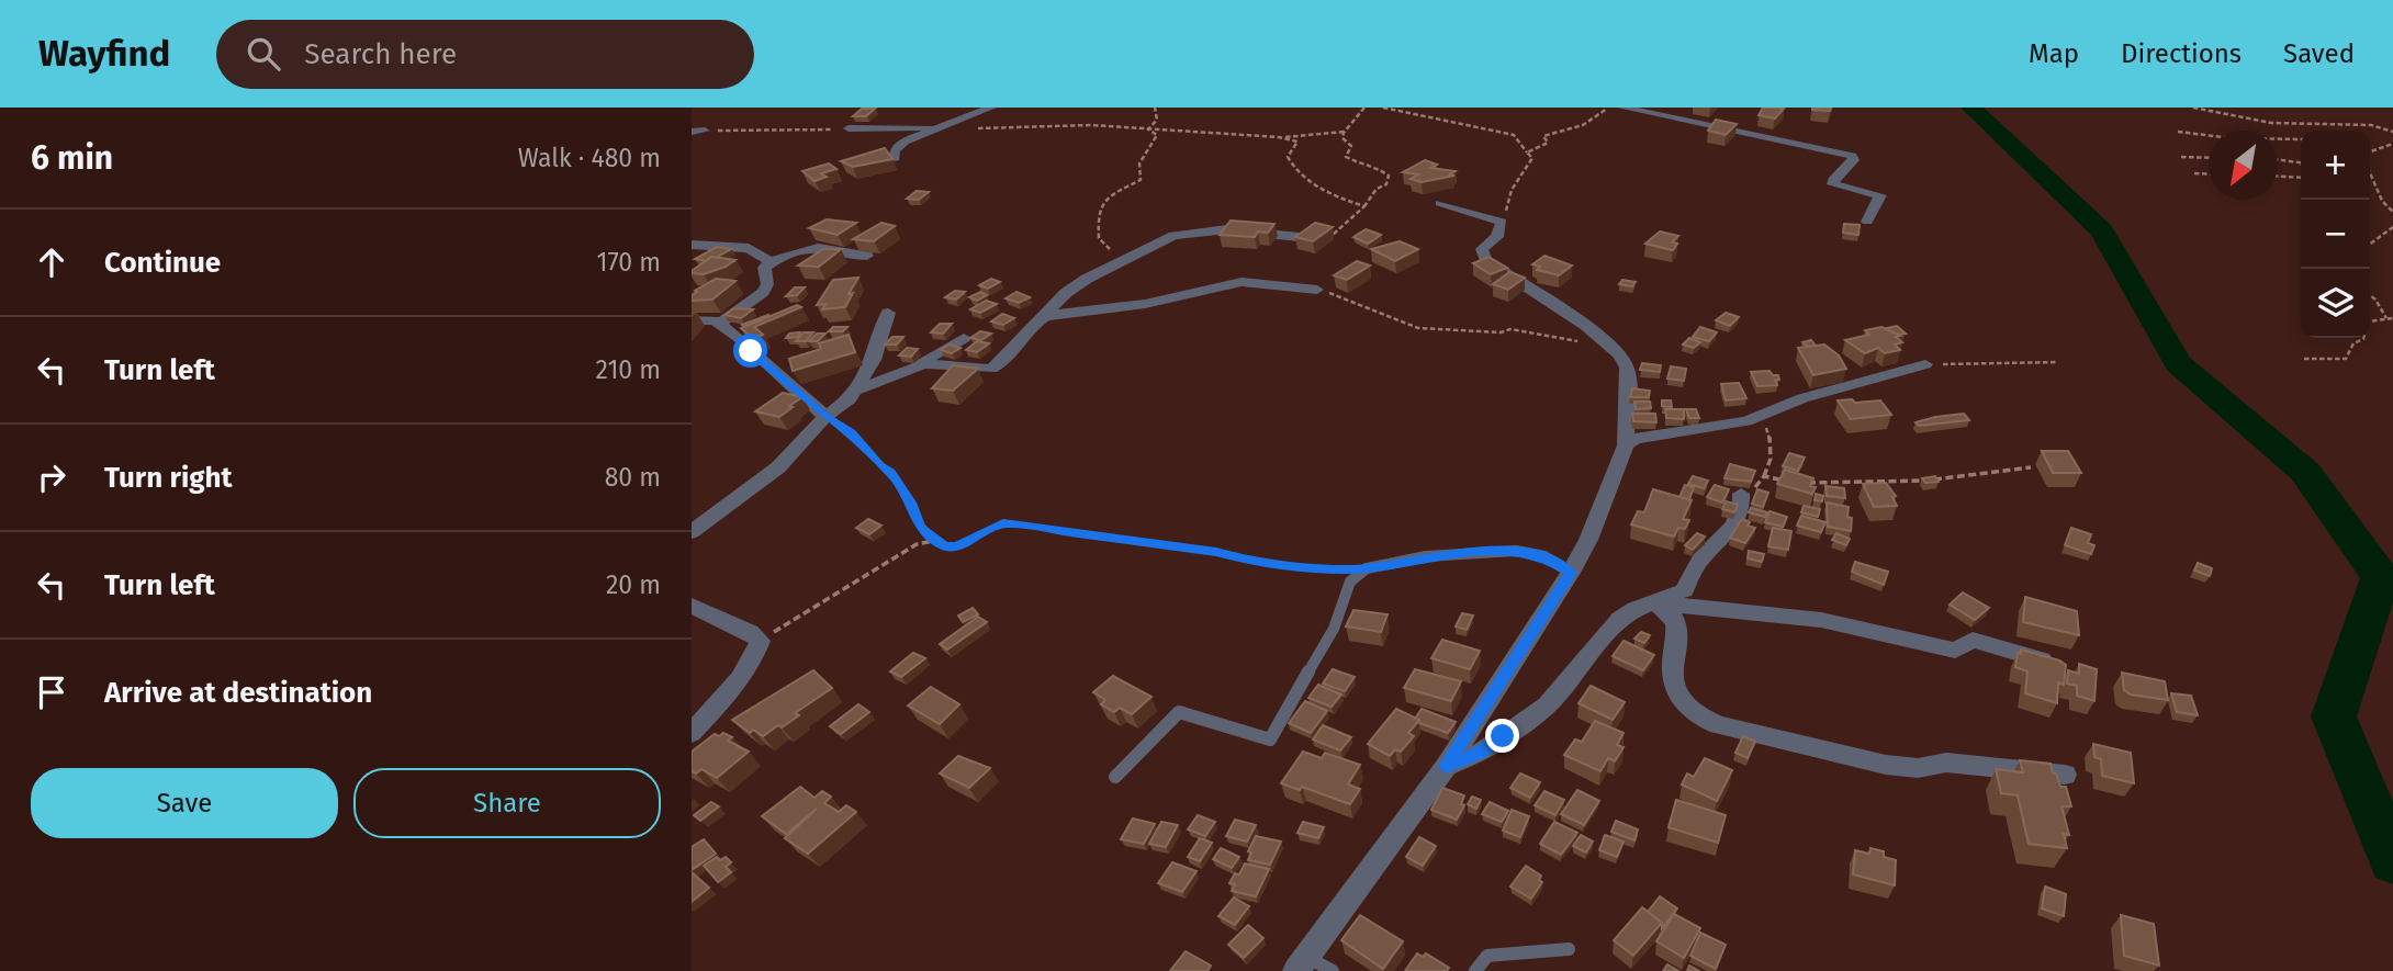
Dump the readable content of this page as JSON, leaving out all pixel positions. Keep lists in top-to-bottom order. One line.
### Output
{"north":"bottom left","page":{"header":"Wayfind","search":"Search here","nav":["Map","Directions","Saved"],"heading":["6 min","Walk · 480 m"],"map_buttons":["+","−"],"list":[["Continue","170 m"],["Turn left","210 m"],["Turn right","80 m"],["Turn left","20 m"],"Arrive at destination"],"buttons":["Save","Share"]}}
